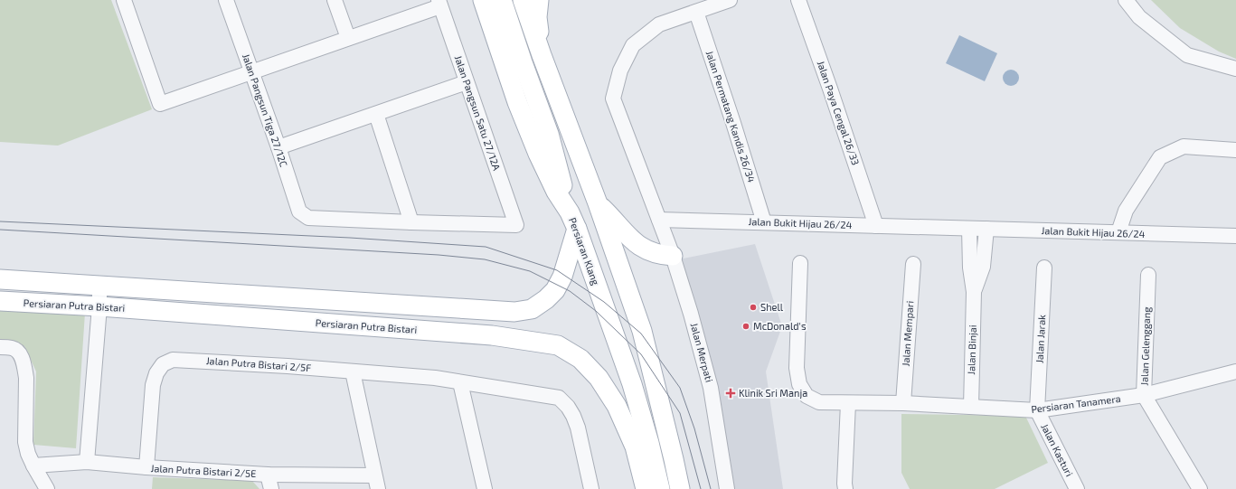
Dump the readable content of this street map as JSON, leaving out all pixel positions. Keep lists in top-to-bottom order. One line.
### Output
{"streets":{"main road":["Persiaran Klang","Persiaran Putra Bistari"],"street":["Jalan Pangsun Tiga 27/12C","Jalan Pangsun Satu 27/12A","Jalan Paya Cengal 26/33","Jalan Permatang Kandis 26/34","Jalan Bukit Hijau 26/24","Jalan Mempari","Jalan Jarak","Jalan Gelenggang","Jalan Binjai","Jalan Merpati","Jalan Putra Bistari 2/5F","Persiaran Tanamera","Jalan Kasturi","Jalan Putra Bistari 2/5E"]},"crossings":[["Jalan Pangsun Tiga 27/12C","Jalan Pangsun Satu 27/12A"],["Jalan Paya Cengal 26/33","Jalan Bukit Hijau 26/24"],["Jalan Permatang Kandis 26/34","Jalan Bukit Hijau 26/24"],["Jalan Bukit Hijau 26/24","Jalan Binjai"],["Jalan Bukit Hijau 26/24","Jalan Merpati"],["Persiaran Klang","Persiaran Putra Bistari"],["Jalan Mempari","Persiaran Tanamera"],["Jalan Jarak","Persiaran Tanamera"],["Jalan Jarak","Jalan Kasturi"],["Jalan Gelenggang","Persiaran Tanamera"],["Jalan Binjai","Persiaran Tanamera"],["Jalan Putra Bistari 2/5F","Jalan Putra Bistari 2/5E"],["Persiaran Tanamera","Jalan Kasturi"]],"places":{"other":["Shell","McDonald's"],"health":["Klinik Sri Manja"]}}
